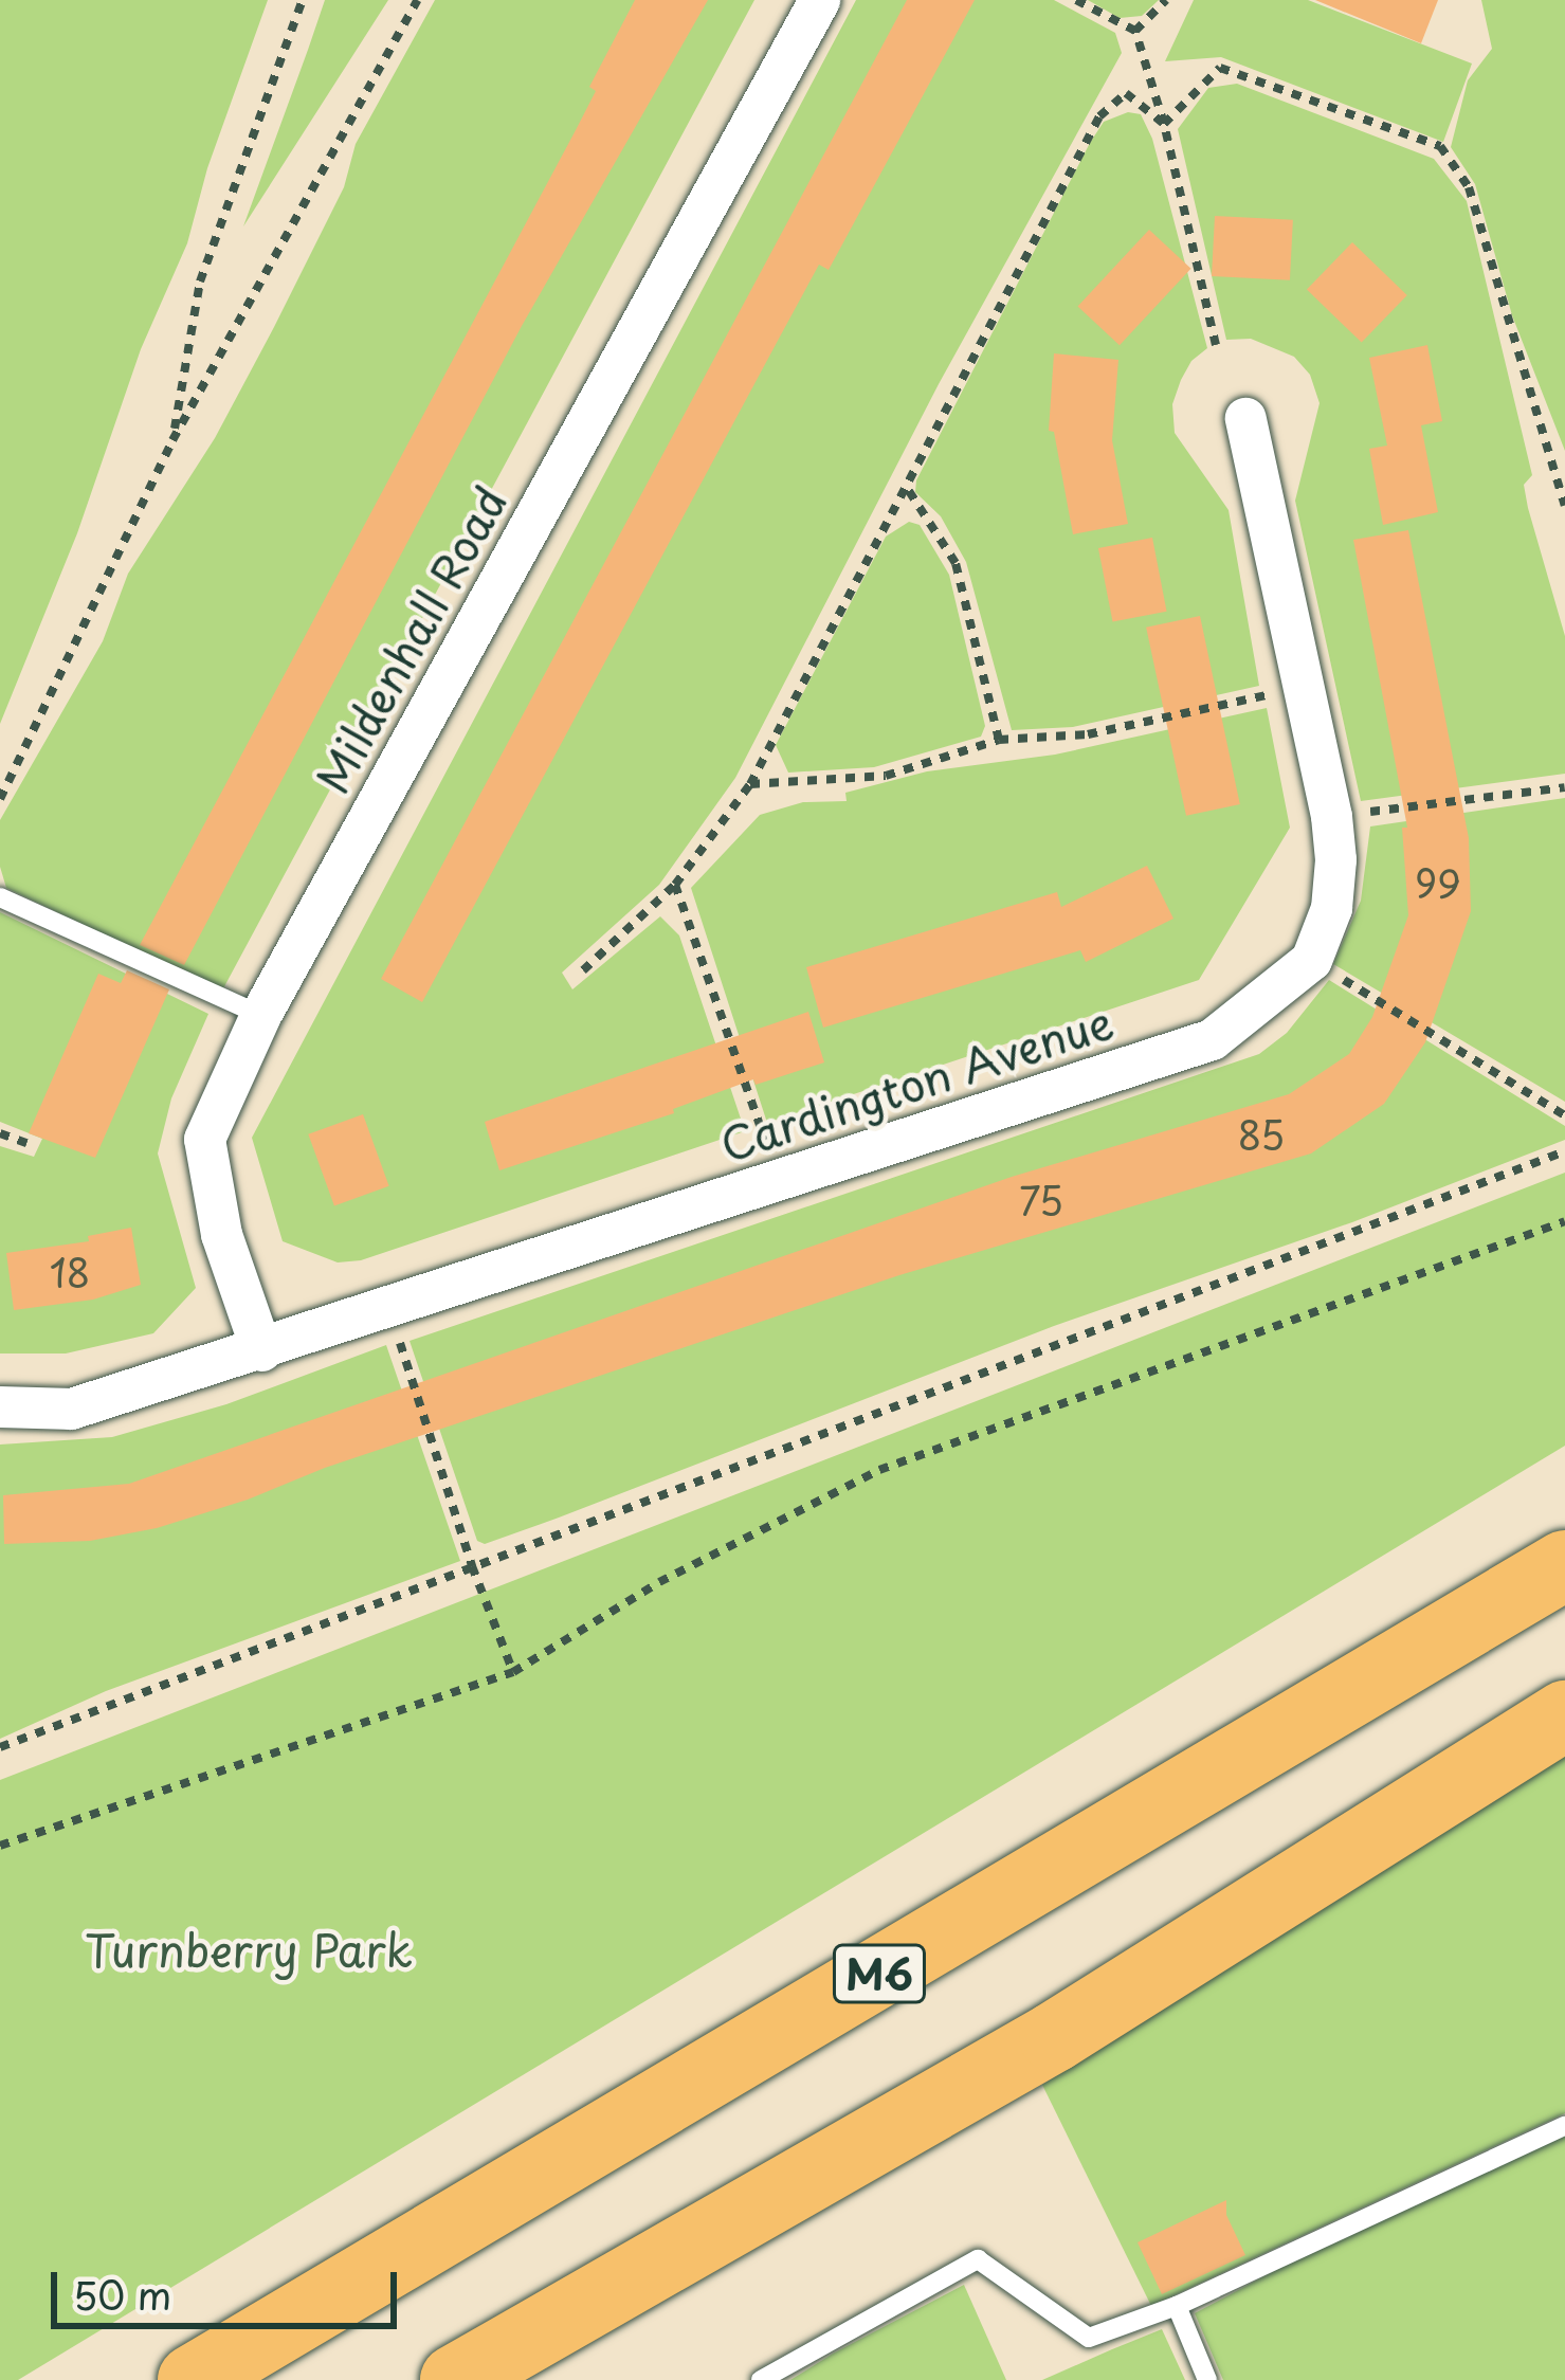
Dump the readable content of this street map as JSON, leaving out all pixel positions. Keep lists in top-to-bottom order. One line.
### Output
{"streets":{"highway":["M6"],"street":["Mildenhall Road","Cardington Avenue"]},"crossings":[["Mildenhall Road","Cardington Avenue"]],"parks":["Turnberry Park"],"house_numbers":["99","85","75","18"],"scale_bar":"50 m"}
